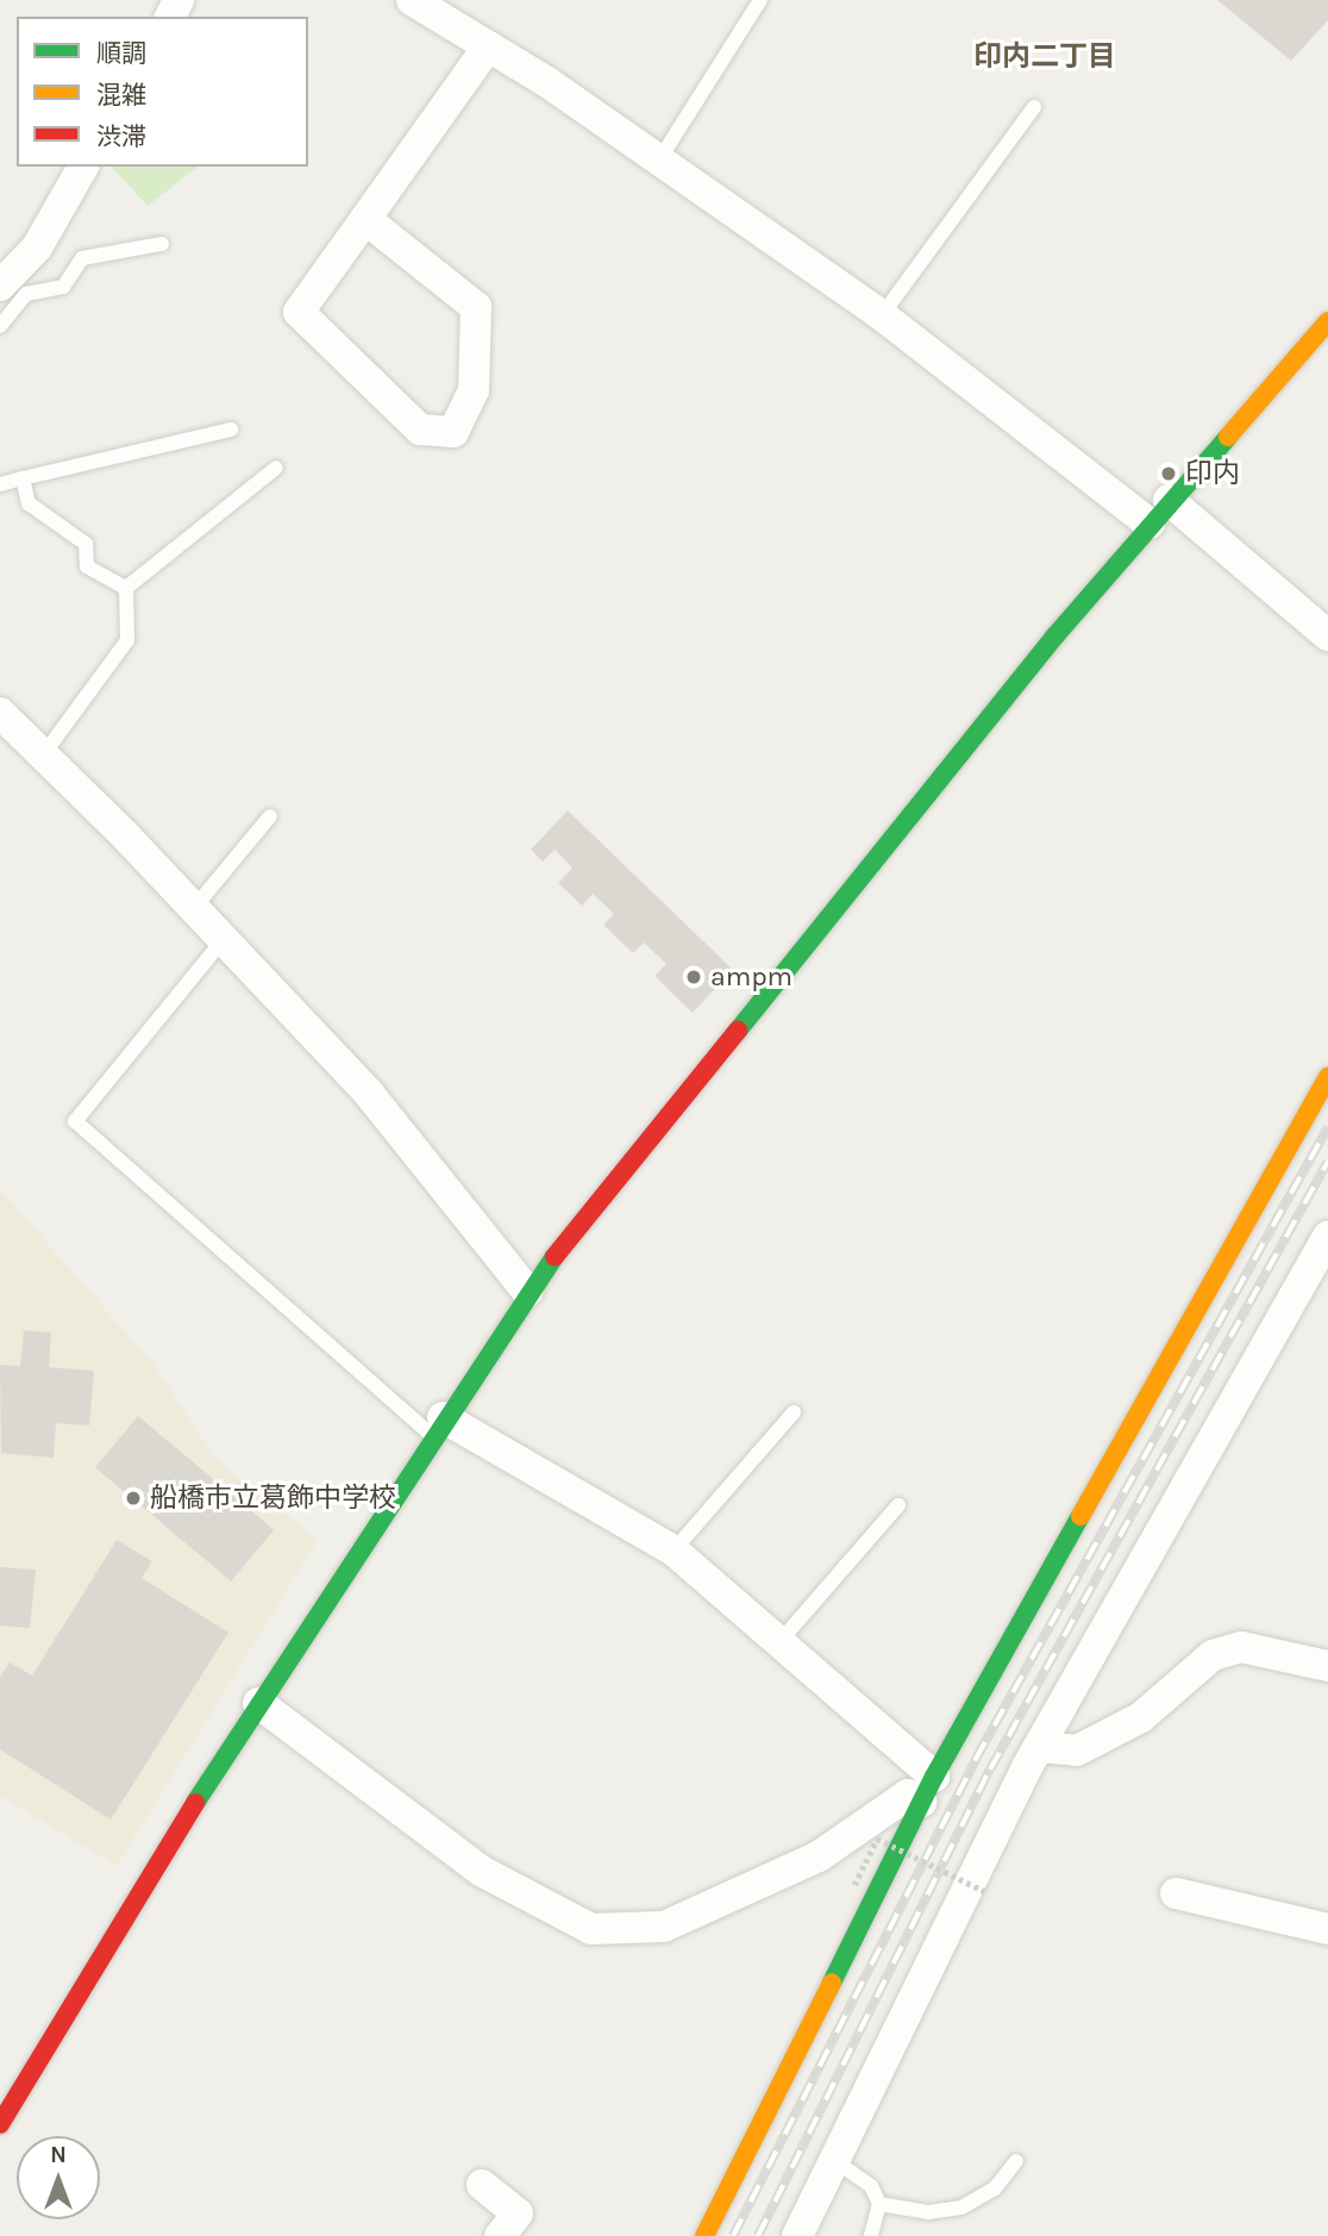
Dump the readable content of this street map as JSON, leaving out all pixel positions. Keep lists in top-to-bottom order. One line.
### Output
{"districts":["印内二丁目"],"places":["印内","ampm","船橋市立葛飾中学校"],"legend":["順調","混雑","渋滞"],"north":"top"}
